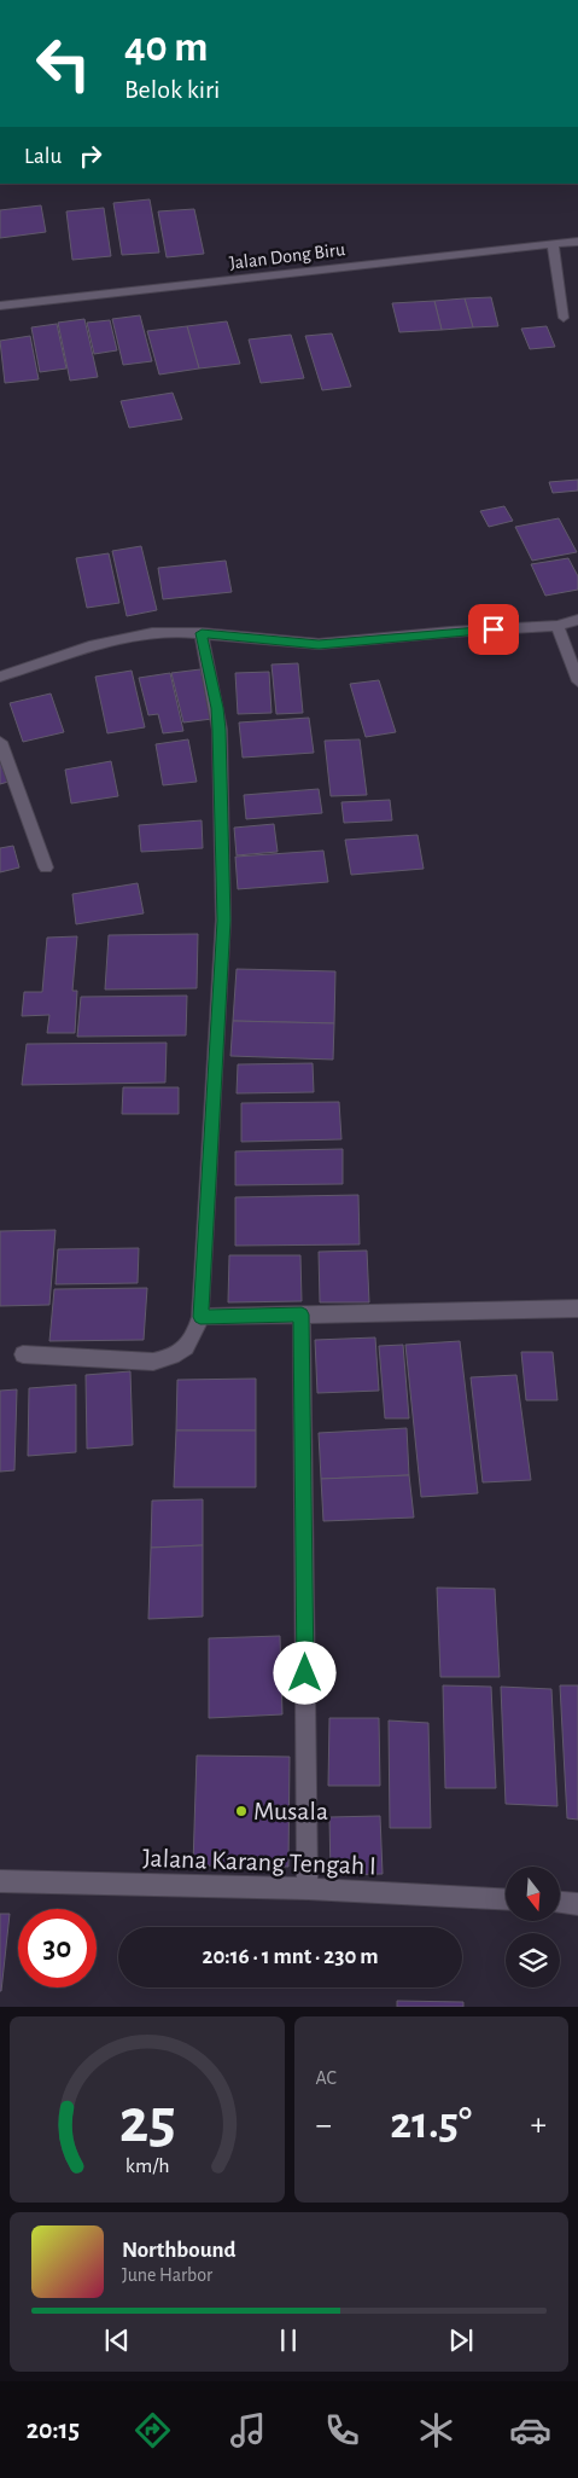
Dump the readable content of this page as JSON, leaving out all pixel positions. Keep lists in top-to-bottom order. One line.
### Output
{"streets":{"street":["Jalan Dong Biru","Jalana Karang Tengah I"]},"places":["Musala"],"north":"bottom","page":{"turn":["40 m","Belok kiri"],"then":"Lalu","limit":"30","trip":"20:16 · 1 mnt · 230 m","tile":"AC","heat":["−","21.5°","+"],"song":["Northbound","June Harbor"],"tabs":"20:15","gauge":["25","km/h"]}}
